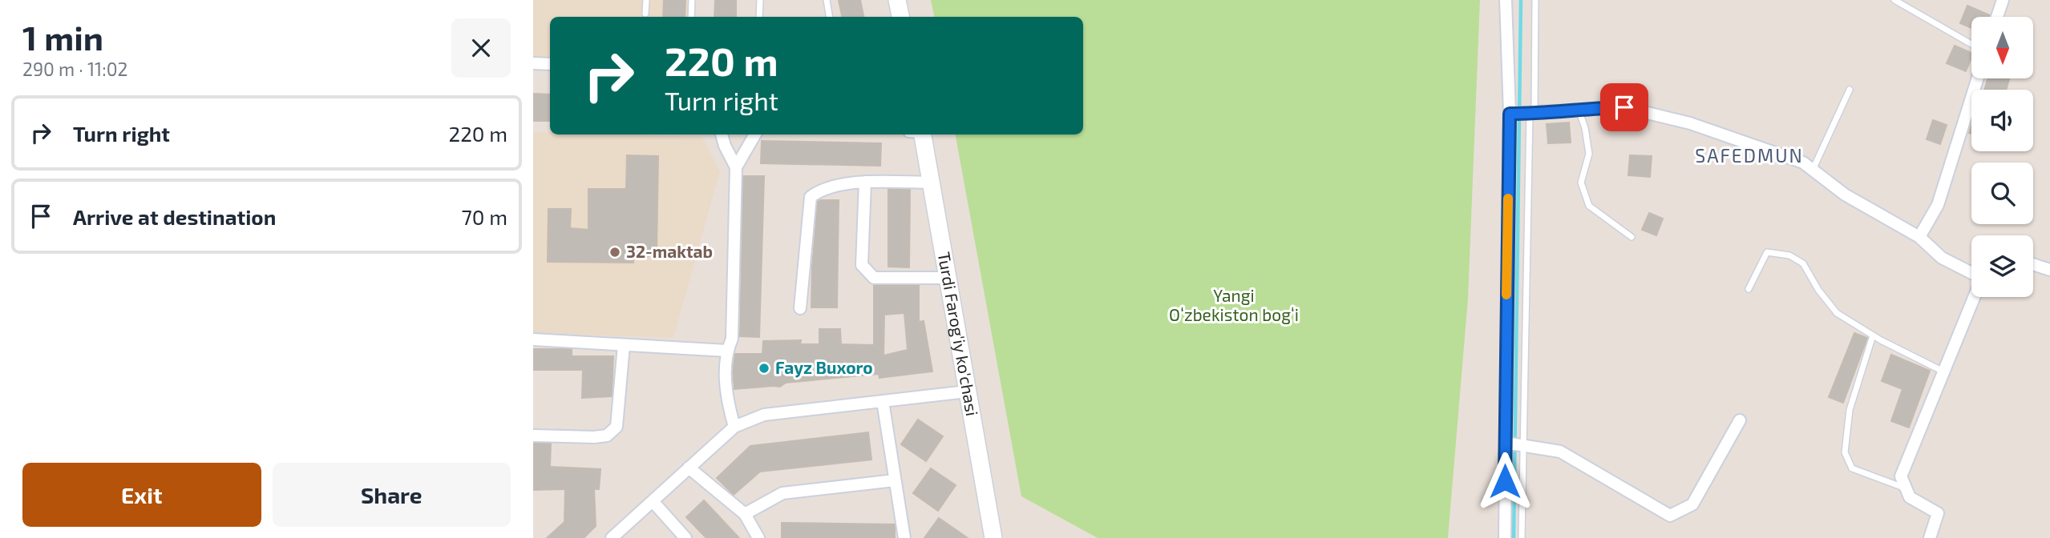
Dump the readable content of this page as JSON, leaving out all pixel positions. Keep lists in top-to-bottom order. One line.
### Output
{"streets":{"main road":["Turdi Farog'iy ko'chasi"]},"districts":["SAFEDMUN"],"parks":["Yangi Oʻzbekiston bogʻi"],"places":["32-maktab","Fayz Buxoro"],"north":"bottom","page":{"heading":["1 min","290 m · 11:02"],"turn":["220 m","Turn right"],"list":[{"name":"Turn right","value":"220 m"},{"name":"Arrive at destination","value":"70 m"}],"buttons":["Exit","Share"]}}
